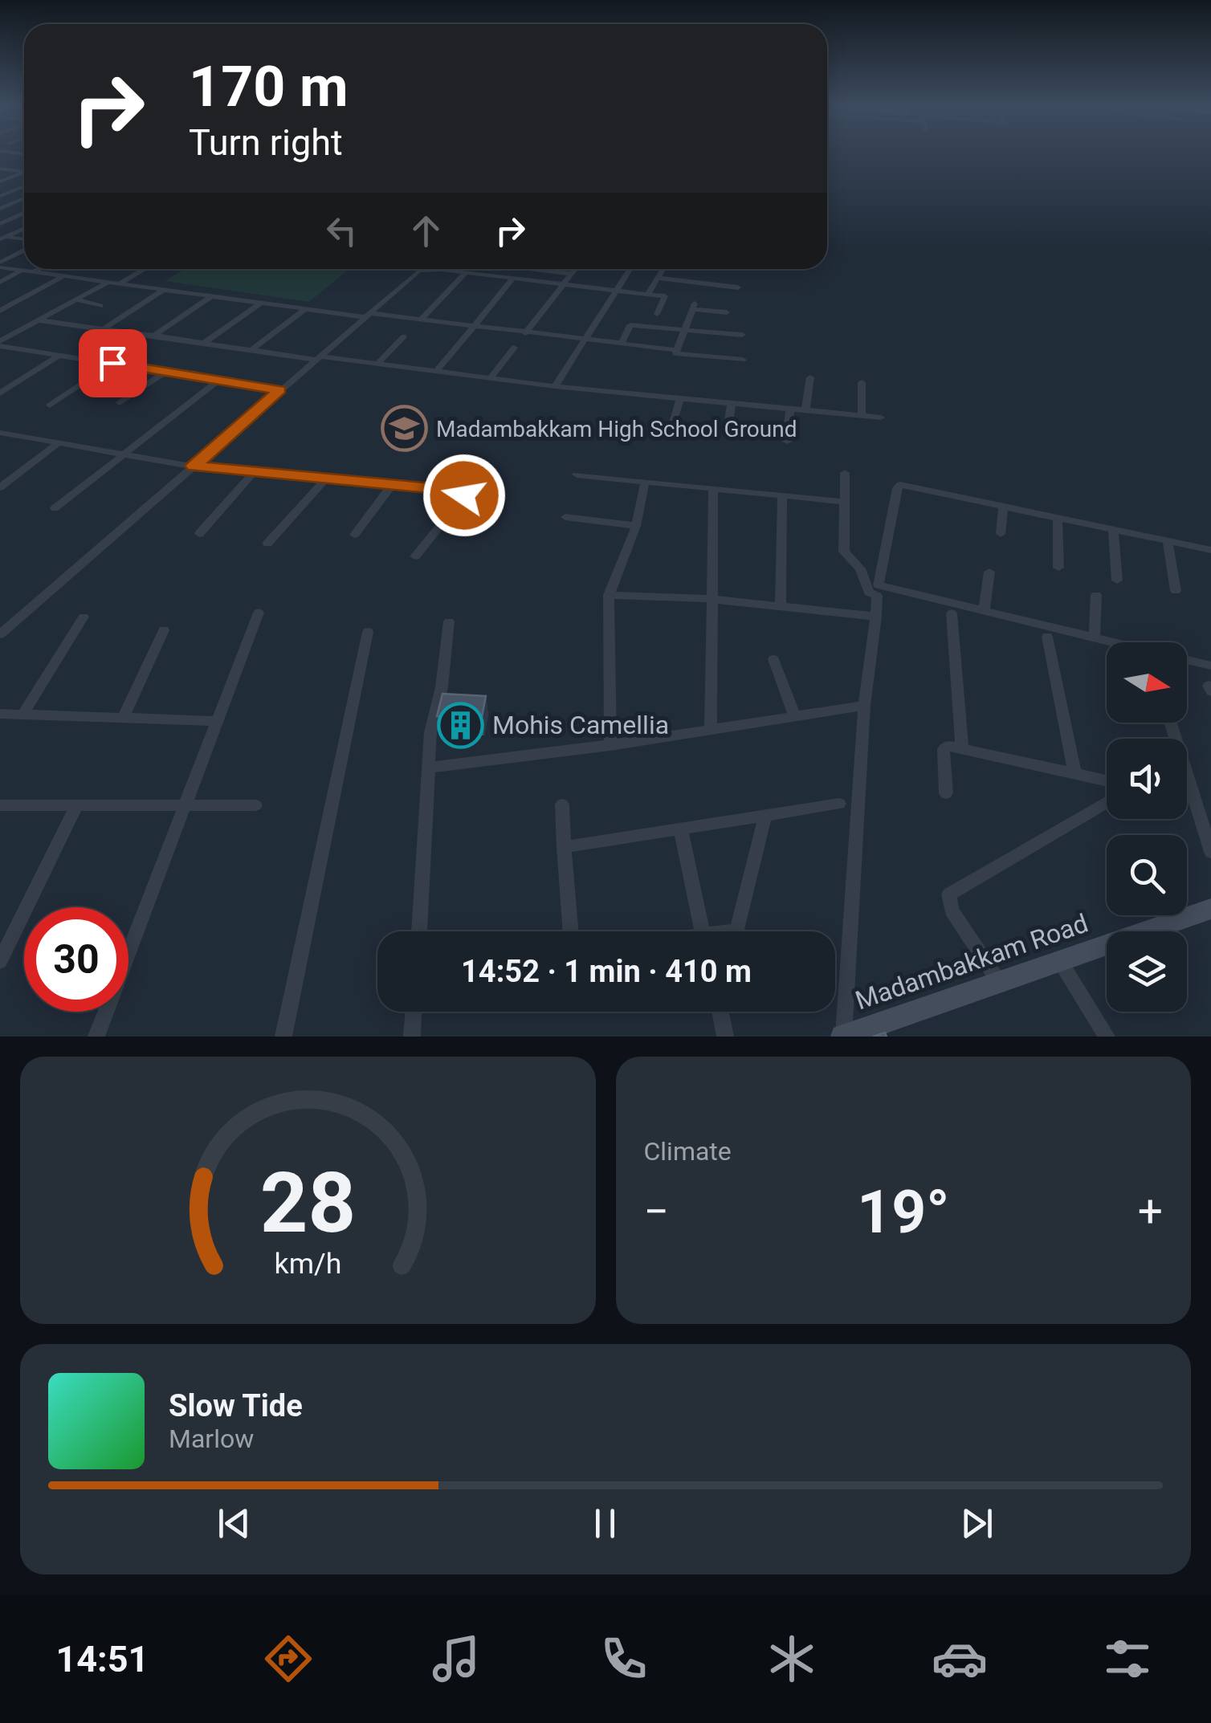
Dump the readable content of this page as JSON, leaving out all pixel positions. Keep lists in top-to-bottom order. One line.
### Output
{"streets":{"street":["Madambakkam Road"]},"places":{"school or university":["Madambakkam High School Ground"],"building":["Mohis Camellia"]},"north":"right","page":{"turn":["170 m","Turn right"],"limit":"30","trip":"14:52 · 1 min · 410 m","tile":"Climate","heat":["−","19°","+"],"song":["Slow Tide","Marlow"],"tabs":"14:51","gauge":["28","km/h"]}}
